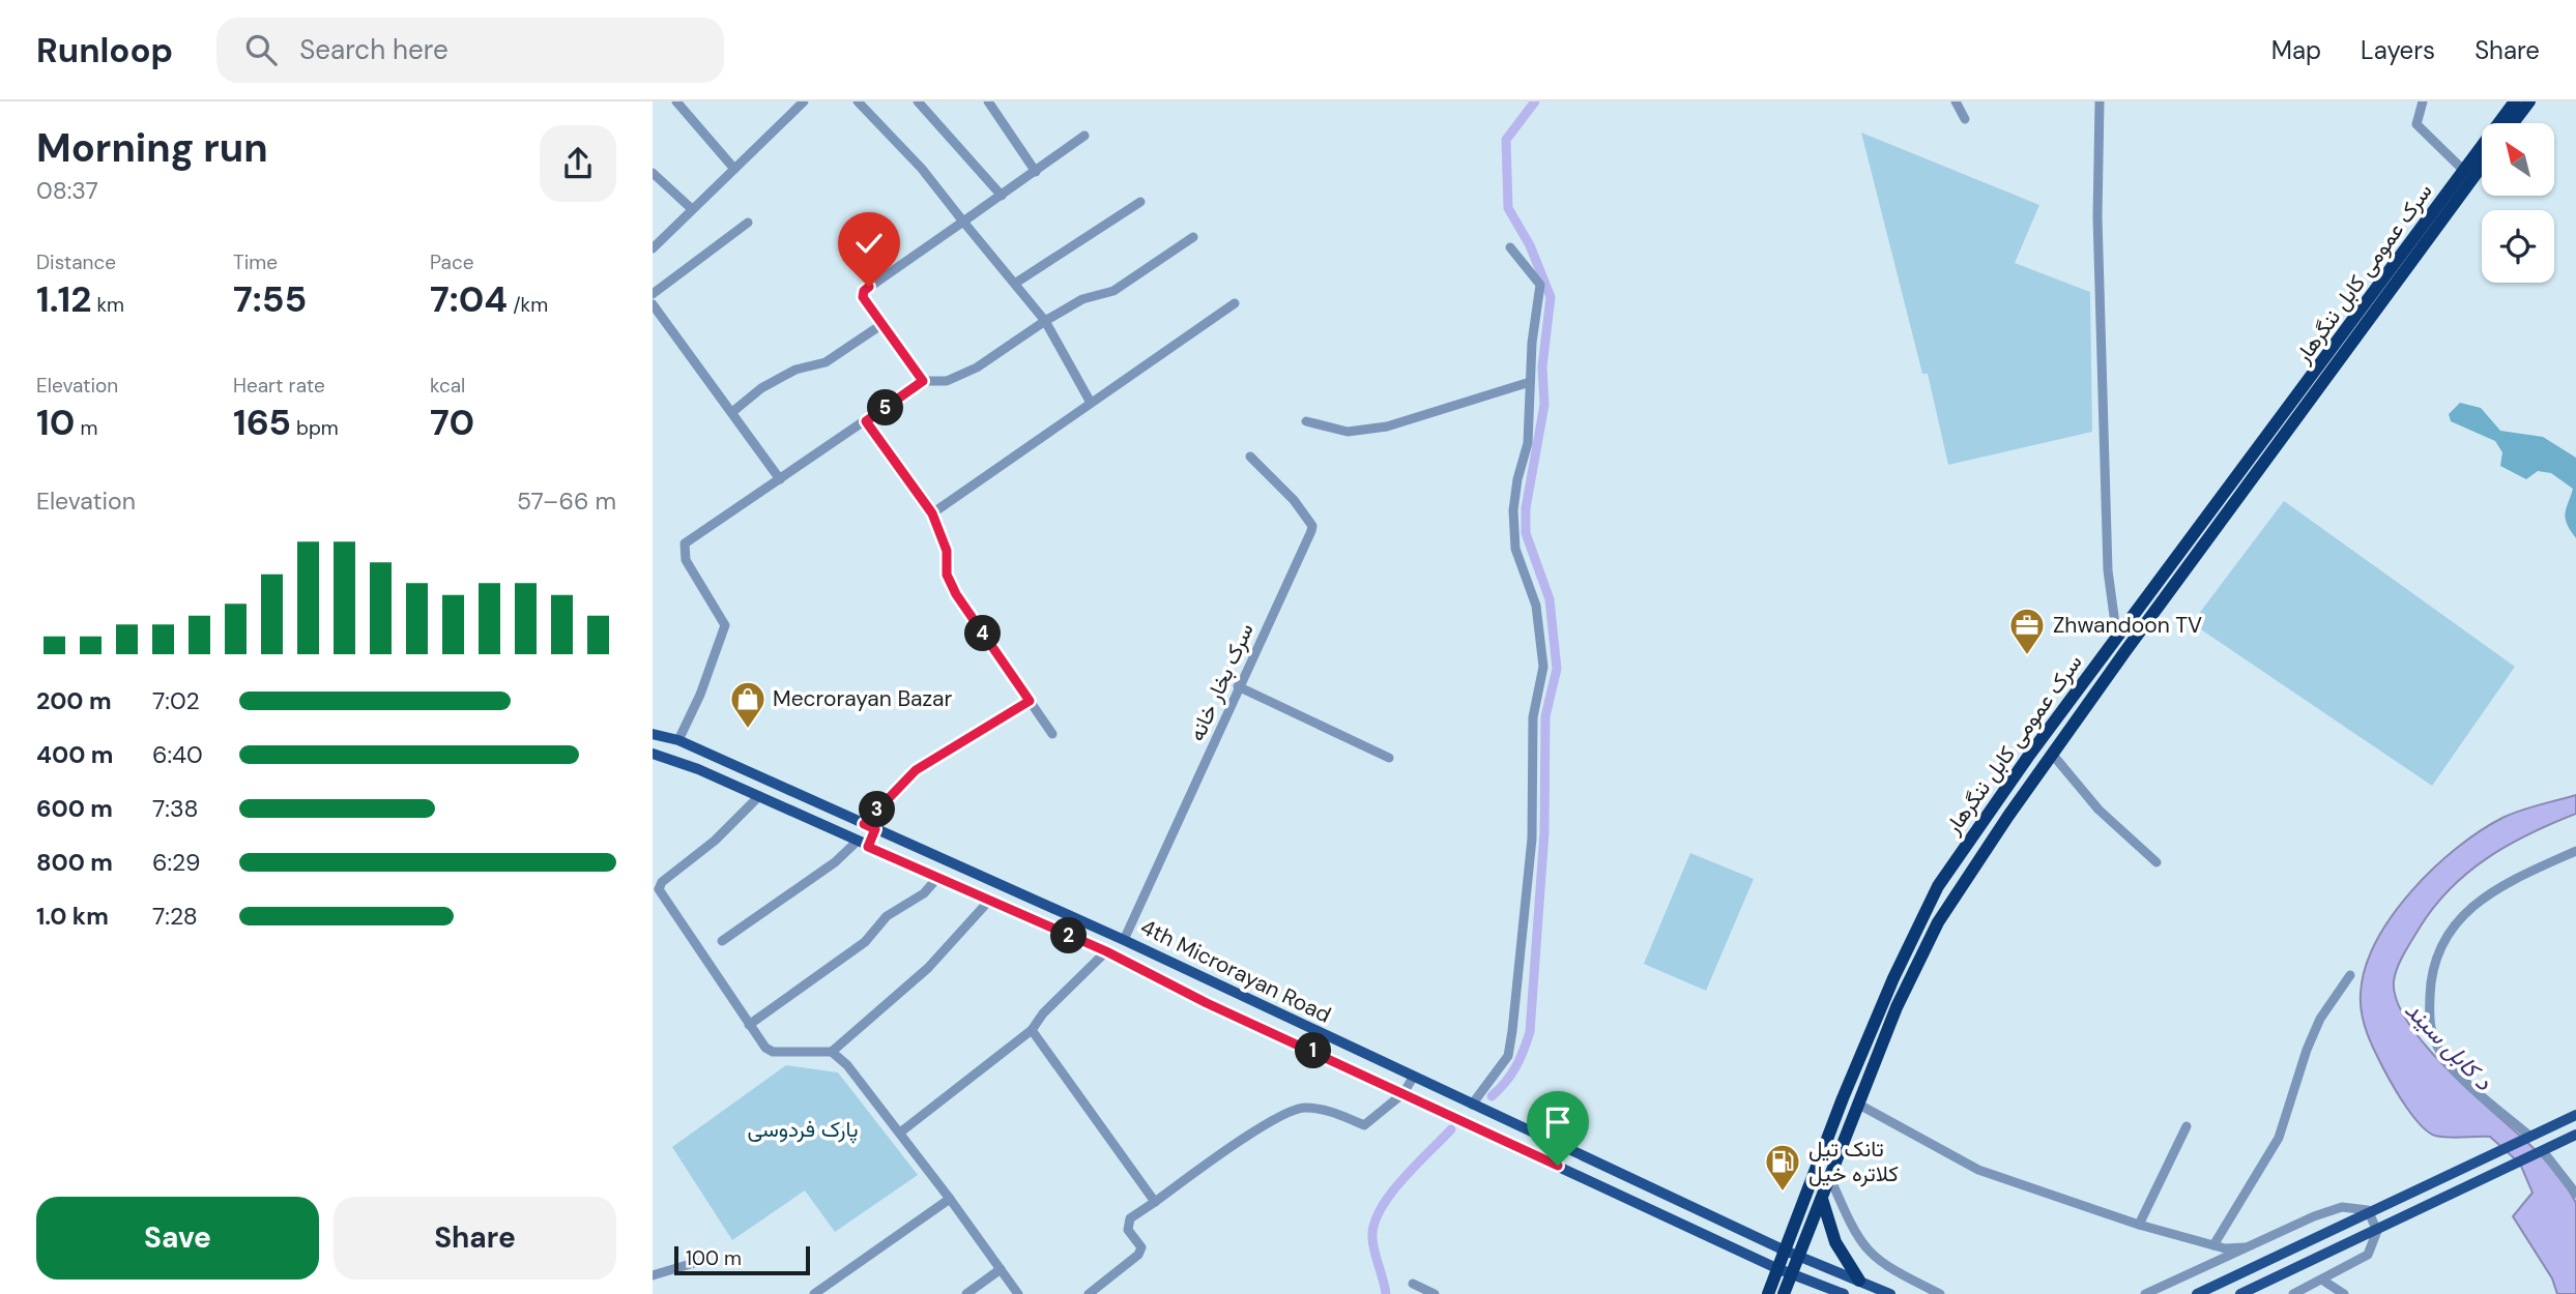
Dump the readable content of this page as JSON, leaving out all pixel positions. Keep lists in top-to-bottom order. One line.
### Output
{"streets":{"highway":["سرک عمومی کابل ننگرهار"],"main road":["4th Microrayan Road"],"street":["سرک بخار خانه"]},"crossings":[["سرک عمومی کابل ننگرهار","4th Microrayan Road"],["سرک بخار خانه","4th Microrayan Road"]],"water":["د کابل سيند"],"parks":["پارک فردوسی"],"places":{"office":["Zhwandoon TV"],"shop":["Mecrorayan Bazar"],"fuel station":["تانک تیل کلاتره خیل"]},"scale_bar":"100 m","north":"top left","page":{"header":"Runloop","search":"Search here","nav":["Map","Layers","Share"],"heading":["Morning run","08:37"],"stats":[["Distance","1.12 km"],["Time","7:55"],["Pace","7:04 /km"],["Elevation","10 m"],["Heart rate","165 bpm"],["kcal","70"]],"pins":["5","4","3","2","1"],"chart":["Elevation","57–66 m"],"list":[{"name":"200 m","note":"7:02"},{"name":"400 m","note":"6:40"},{"name":"600 m","note":"7:38"},{"name":"800 m","note":"6:29"},{"name":"1.0 km","note":"7:28"}],"buttons":["Save","Share"],"scale":"100 m"}}
